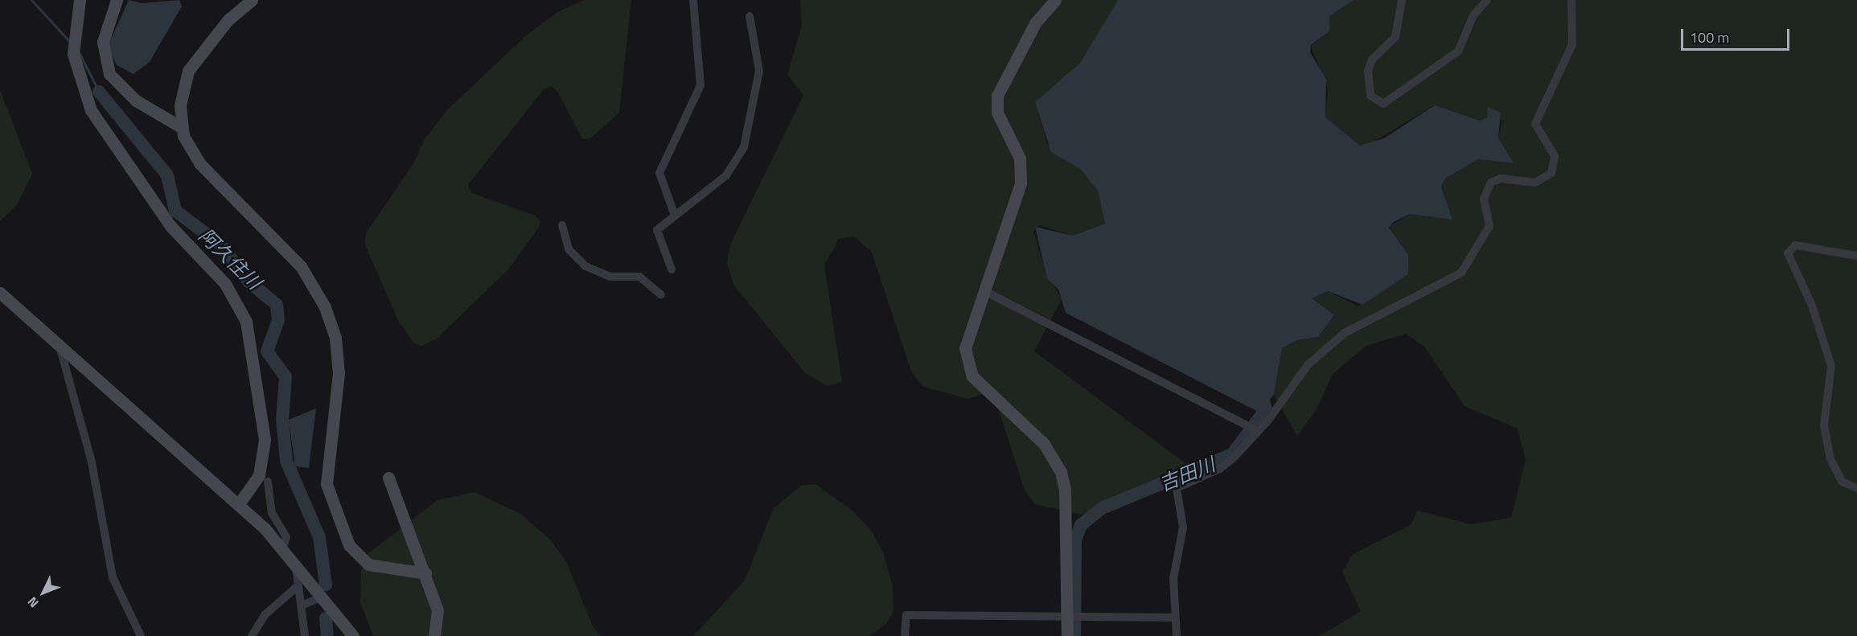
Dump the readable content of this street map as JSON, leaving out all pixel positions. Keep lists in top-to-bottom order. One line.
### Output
{"water":["阿久住川","吉田川"],"scale_bar":"100 m","north":"bottom left"}
